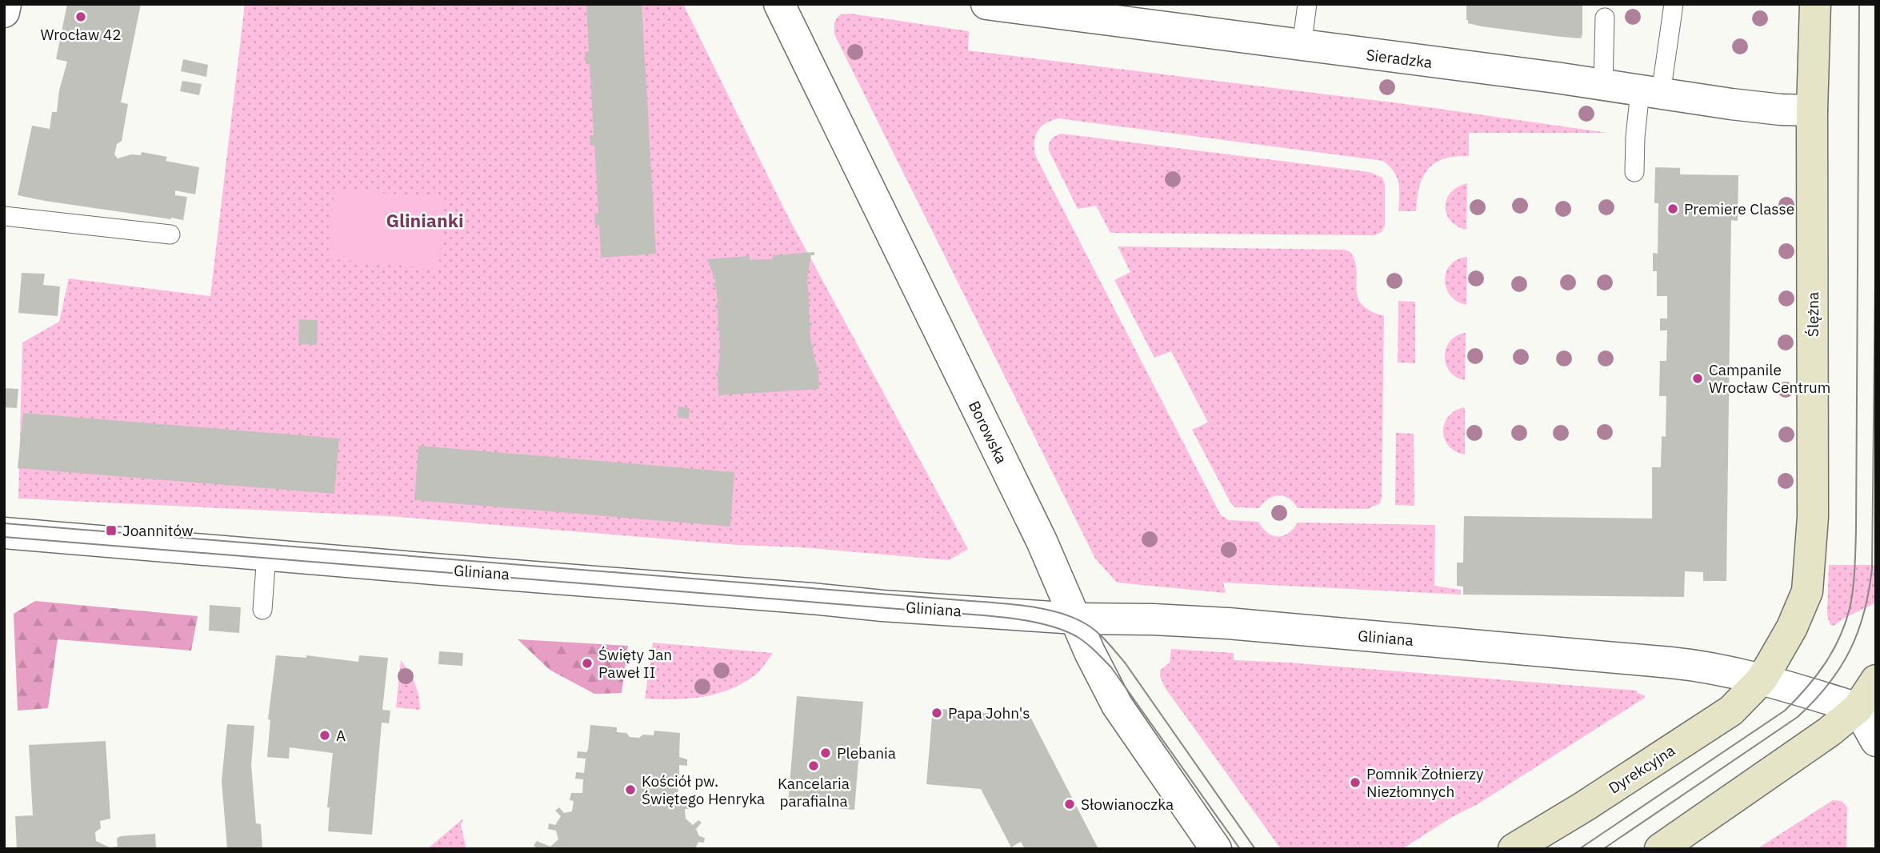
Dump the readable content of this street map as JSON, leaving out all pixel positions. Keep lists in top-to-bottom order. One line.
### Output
{"streets":{"main road":["Ślężna","Dyrekcyjna"],"street":["Sieradzka","Borowska","Gliniana"]},"crossings":[["Sieradzka","Ślężna"],["Ślężna","Gliniana"],["Ślężna","Dyrekcyjna"],["Borowska","Gliniana"],["Gliniana","Dyrekcyjna"]],"districts":["Glinianki"],"places":{"other":["Wrocław 42","Premiere Classe","Campanile Wrocław Centrum","Święty Jan Paweł II","Papa John's","A","Plebania","Kancelaria parafialna","Pomnik Żołnierzy Niezłomnych","Kościół pw. Świętego Henryka","Słowianoczka"],"transit":["Joannitów"]}}
